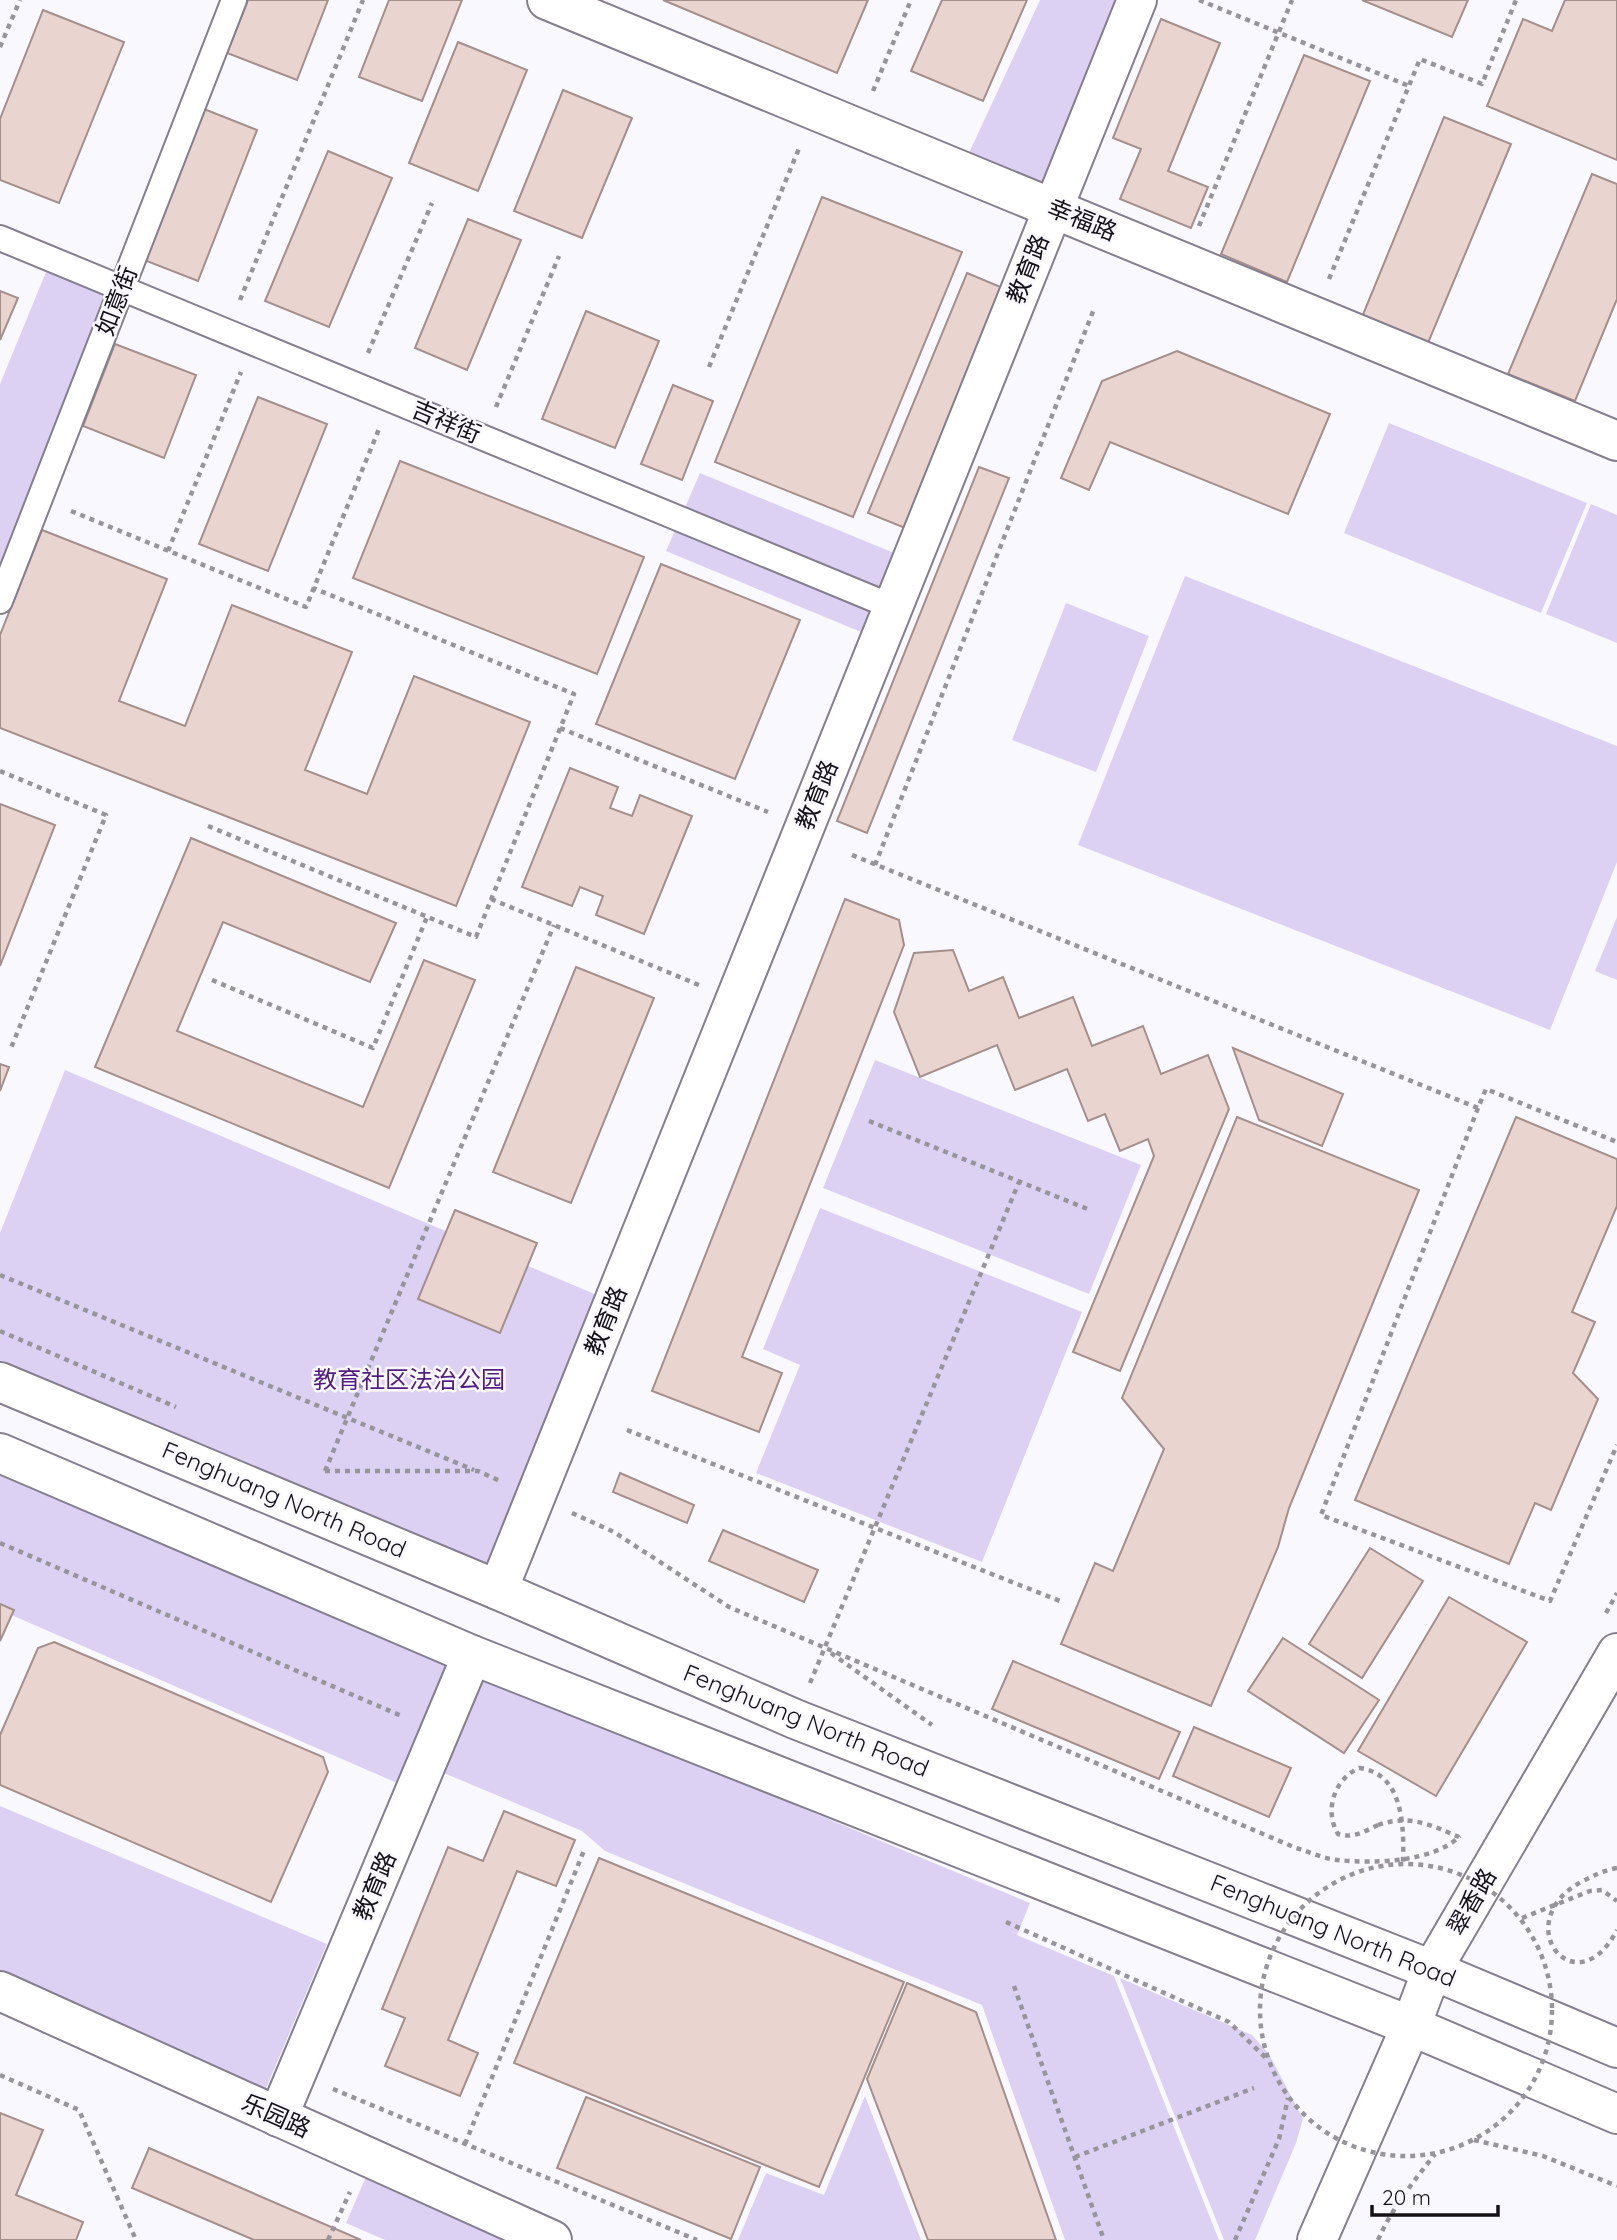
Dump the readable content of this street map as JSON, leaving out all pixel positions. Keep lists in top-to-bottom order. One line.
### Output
{"streets":{"main road":["幸福路","教育路","Fenghuang North Road","翠香路","乐园路"],"lane":["如意街","吉祥街"]},"crossings":[["幸福路","教育路"],["教育路","吉祥街"],["教育路","Fenghuang North Road"],["教育路","乐园路"],["如意街","吉祥街"],["Fenghuang North Road","翠香路"]],"parks":["教育社区法治公园"],"scale_bar":"20 m"}
